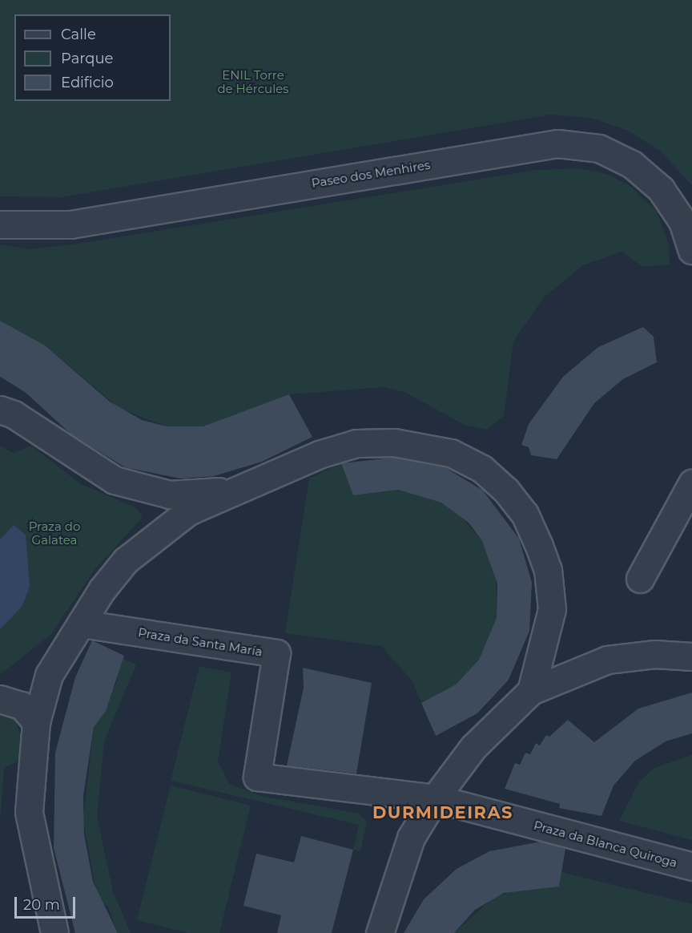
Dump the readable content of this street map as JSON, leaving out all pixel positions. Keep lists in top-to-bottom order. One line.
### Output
{"streets":{"street":["Paseo dos Menhires","Praza da Santa María","Praza da Blanca Quiroga"]},"crossings":[["Praza da Santa María","Praza da Blanca Quiroga"]],"districts":["DURMIDEIRAS"],"parks":["ENIL Torre de Hércules","Praza do Galatea"],"legend":["Calle","Parque","Edificio"],"scale_bar":"20 m"}
